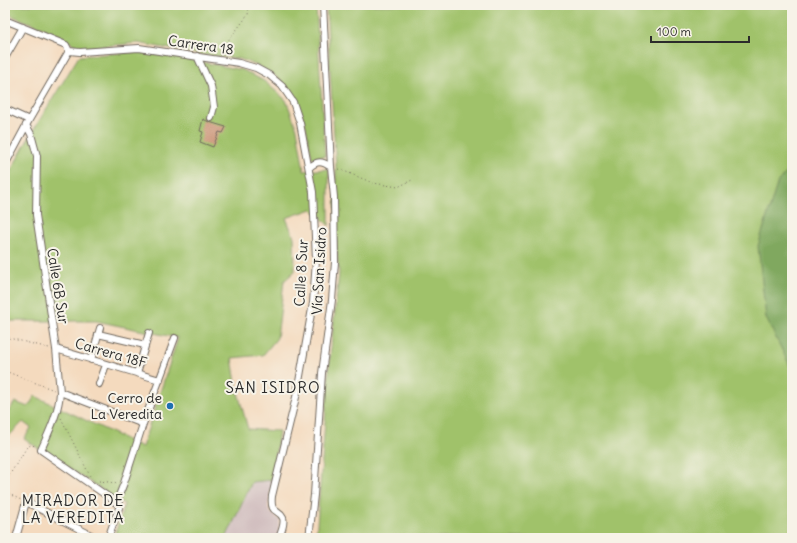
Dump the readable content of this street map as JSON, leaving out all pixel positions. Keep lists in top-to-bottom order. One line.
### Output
{"streets":{"street":["Carrera 18","Vía San Isidro","Calle 8 Sur","Calle 6B Sur","Carrera 18F"]},"crossings":[["Carrera 18","Calle 8 Sur"],["Calle 6B Sur","Carrera 18F"]],"districts":["SAN ISIDRO","MIRADOR DE LA VEREDITA"],"places":["Cerro de La Veredita"],"scale_bar":"100 m"}
